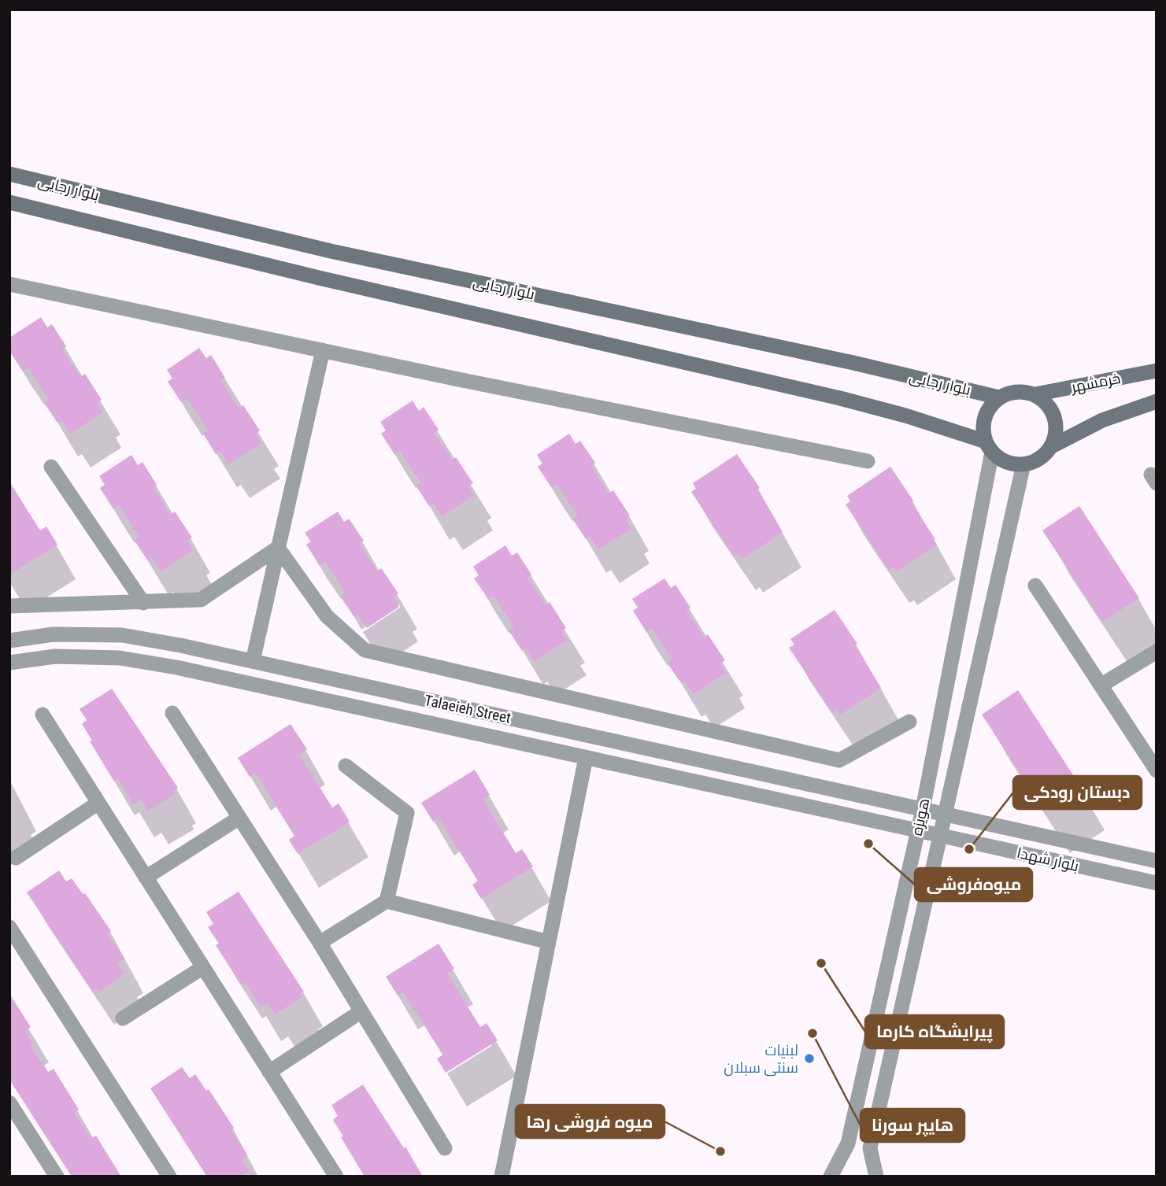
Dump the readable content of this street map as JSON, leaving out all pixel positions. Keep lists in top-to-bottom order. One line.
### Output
{"streets":{"main road":["بلوار رجایی","خرمشهر"],"street":["Talaeieh Street","هویزه","بلوار شهدا"]},"crossings":[["بلوار رجایی","خرمشهر"],["بلوار رجایی","هویزه"],["خرمشهر","هویزه"],["Talaeieh Street","هویزه"],["Talaeieh Street","بلوار شهدا"],["هویزه","بلوار شهدا"]],"places":["میوه‌فروشی","دبستان رودکی","پیرایشگاه کارما","هایپر سورنا","لبنیات سنتی سبلان","میوه فروشی رها"]}
